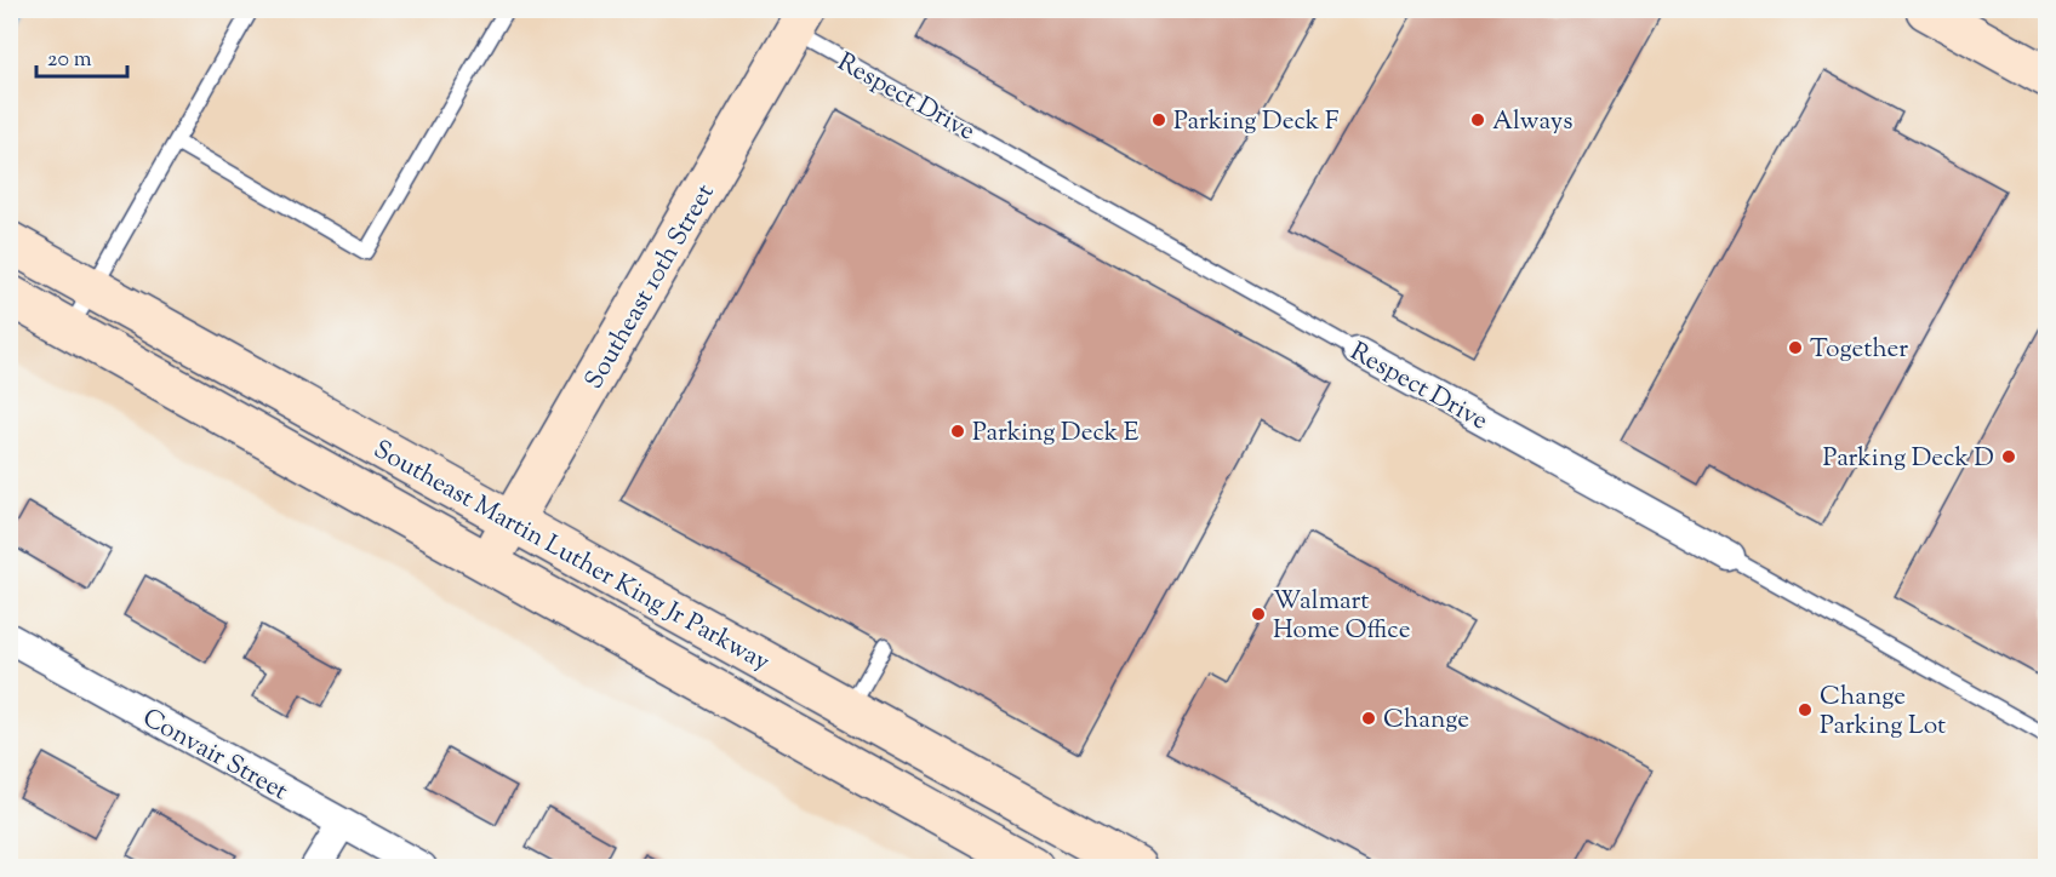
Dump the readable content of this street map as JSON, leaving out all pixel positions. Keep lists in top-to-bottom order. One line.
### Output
{"streets":{"street":["Respect Drive","Southeast 10th Street","Southeast Martin Luther King Jr Parkway","Convair Street"]},"crossings":[["Respect Drive","Southeast 10th Street"],["Southeast 10th Street","Southeast Martin Luther King Jr Parkway"]],"places":["Parking Deck F","Always","Together","Parking Deck E","Parking Deck D","Walmart Home Office","Change Parking Lot","Change"],"scale_bar":"20 m"}
